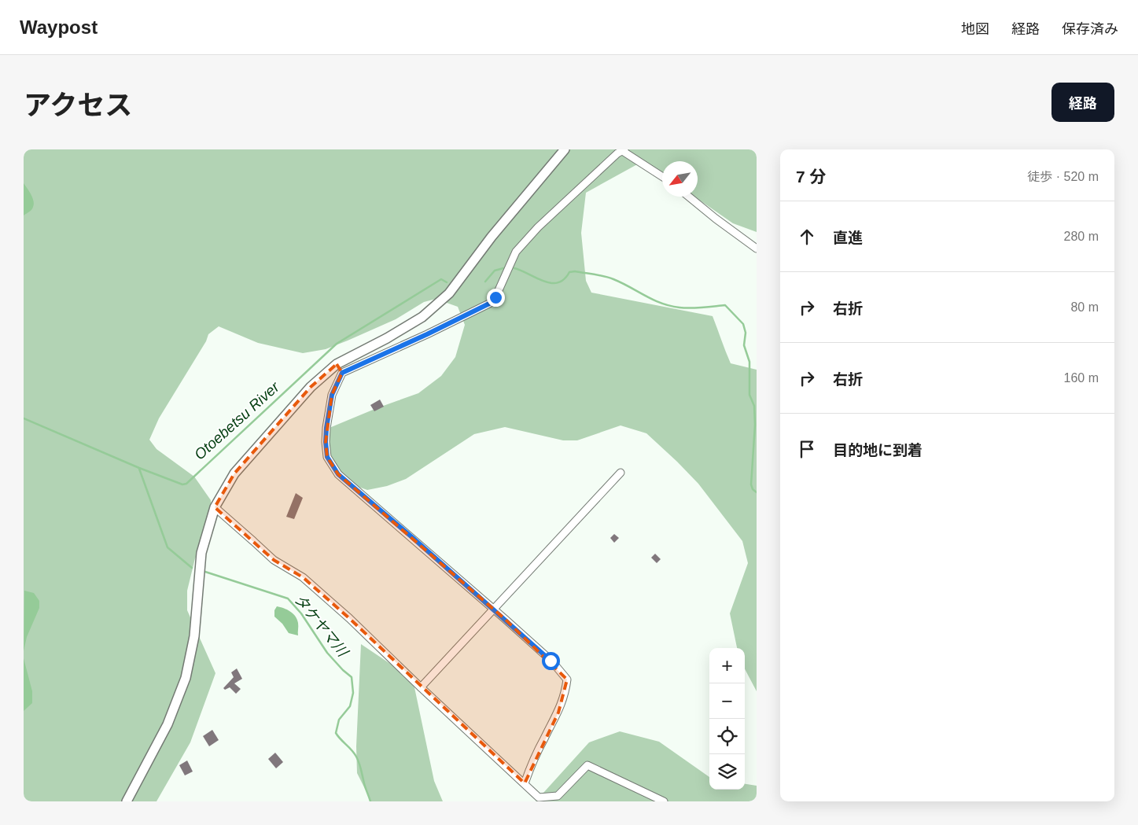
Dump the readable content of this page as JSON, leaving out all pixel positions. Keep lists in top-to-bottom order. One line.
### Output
{"water":["Otoebetsu River","タケヤマ川"],"north":"bottom left","page":{"header":"Waypost","nav":["地図","経路","保存済み"],"title":"アクセス","buttons":"経路","heading":["7 分","徒歩 · 520 m"],"list":[["直進","280 m"],["右折","80 m"],["右折","160 m"],"目的地に到着"],"map_buttons":["+","−"]}}
